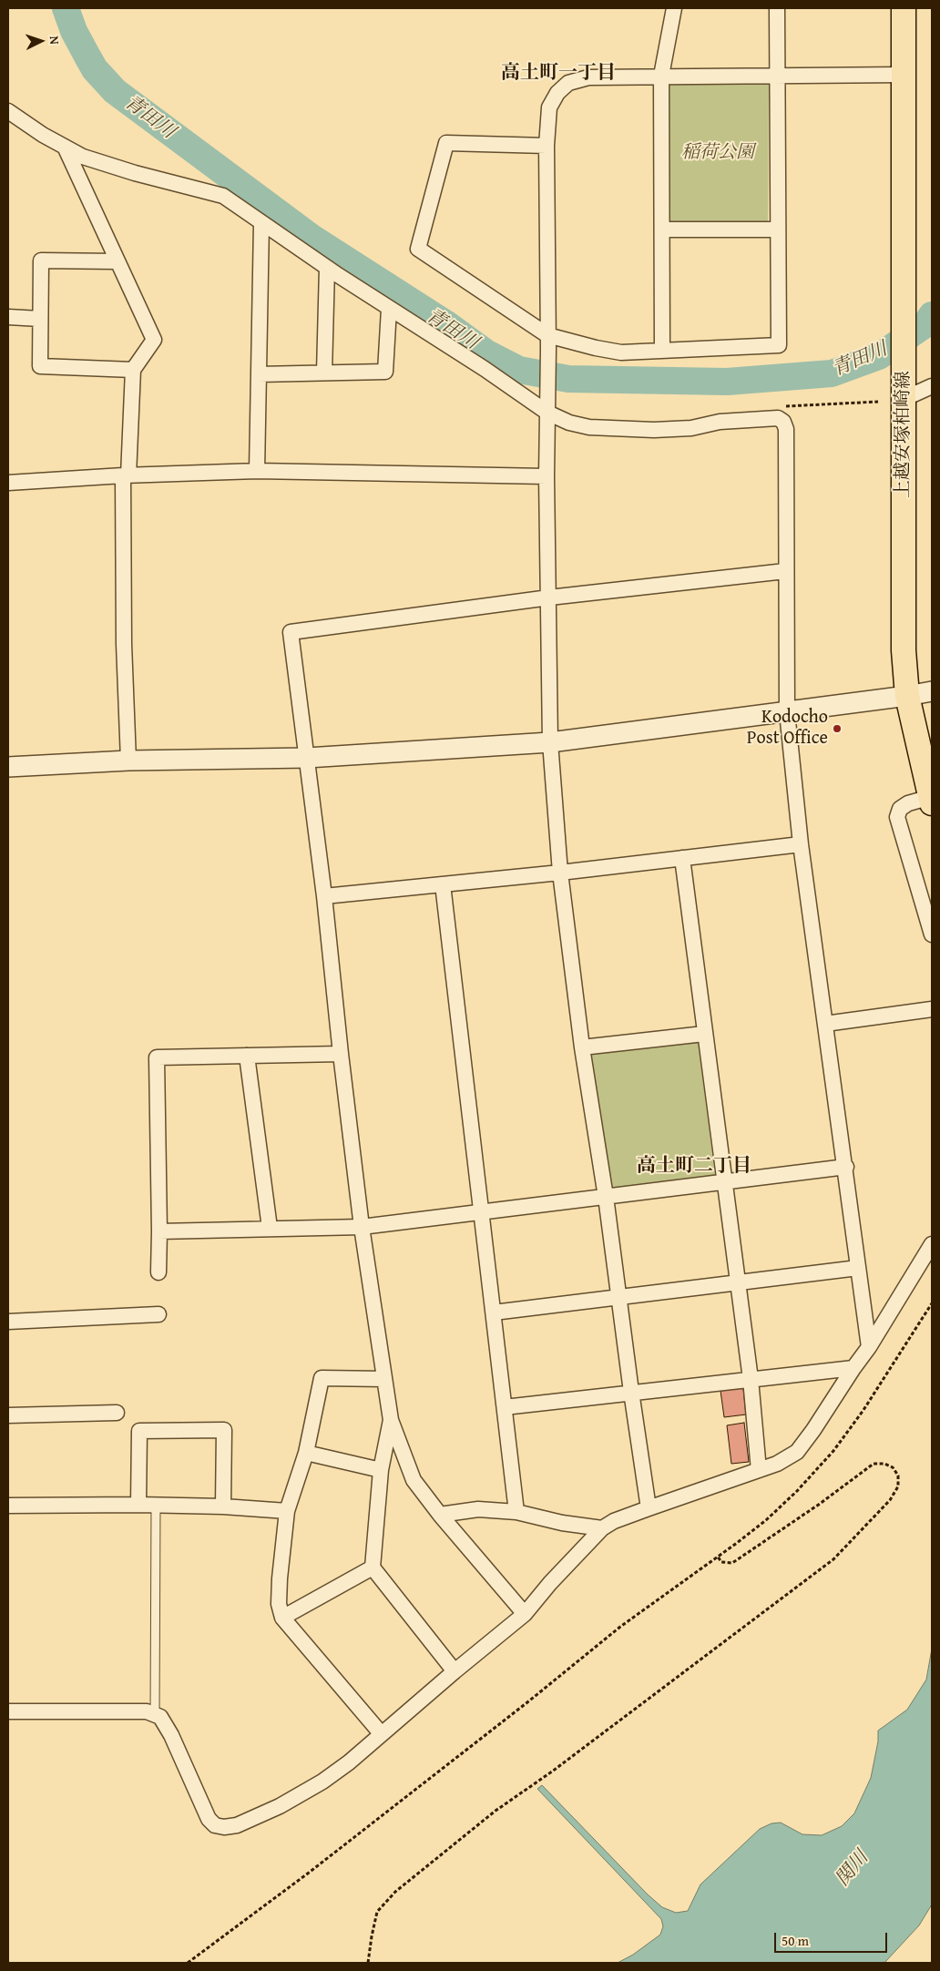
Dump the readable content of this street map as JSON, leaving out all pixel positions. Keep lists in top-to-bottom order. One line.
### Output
{"streets":{"main road":["上越安塚柏崎線"]},"districts":["高土町一丁目","高土町二丁目"],"water":["青田川","関川"],"parks":["稲荷公園"],"places":["Kodocho Post Office"],"scale_bar":"50 m","north":"right"}
